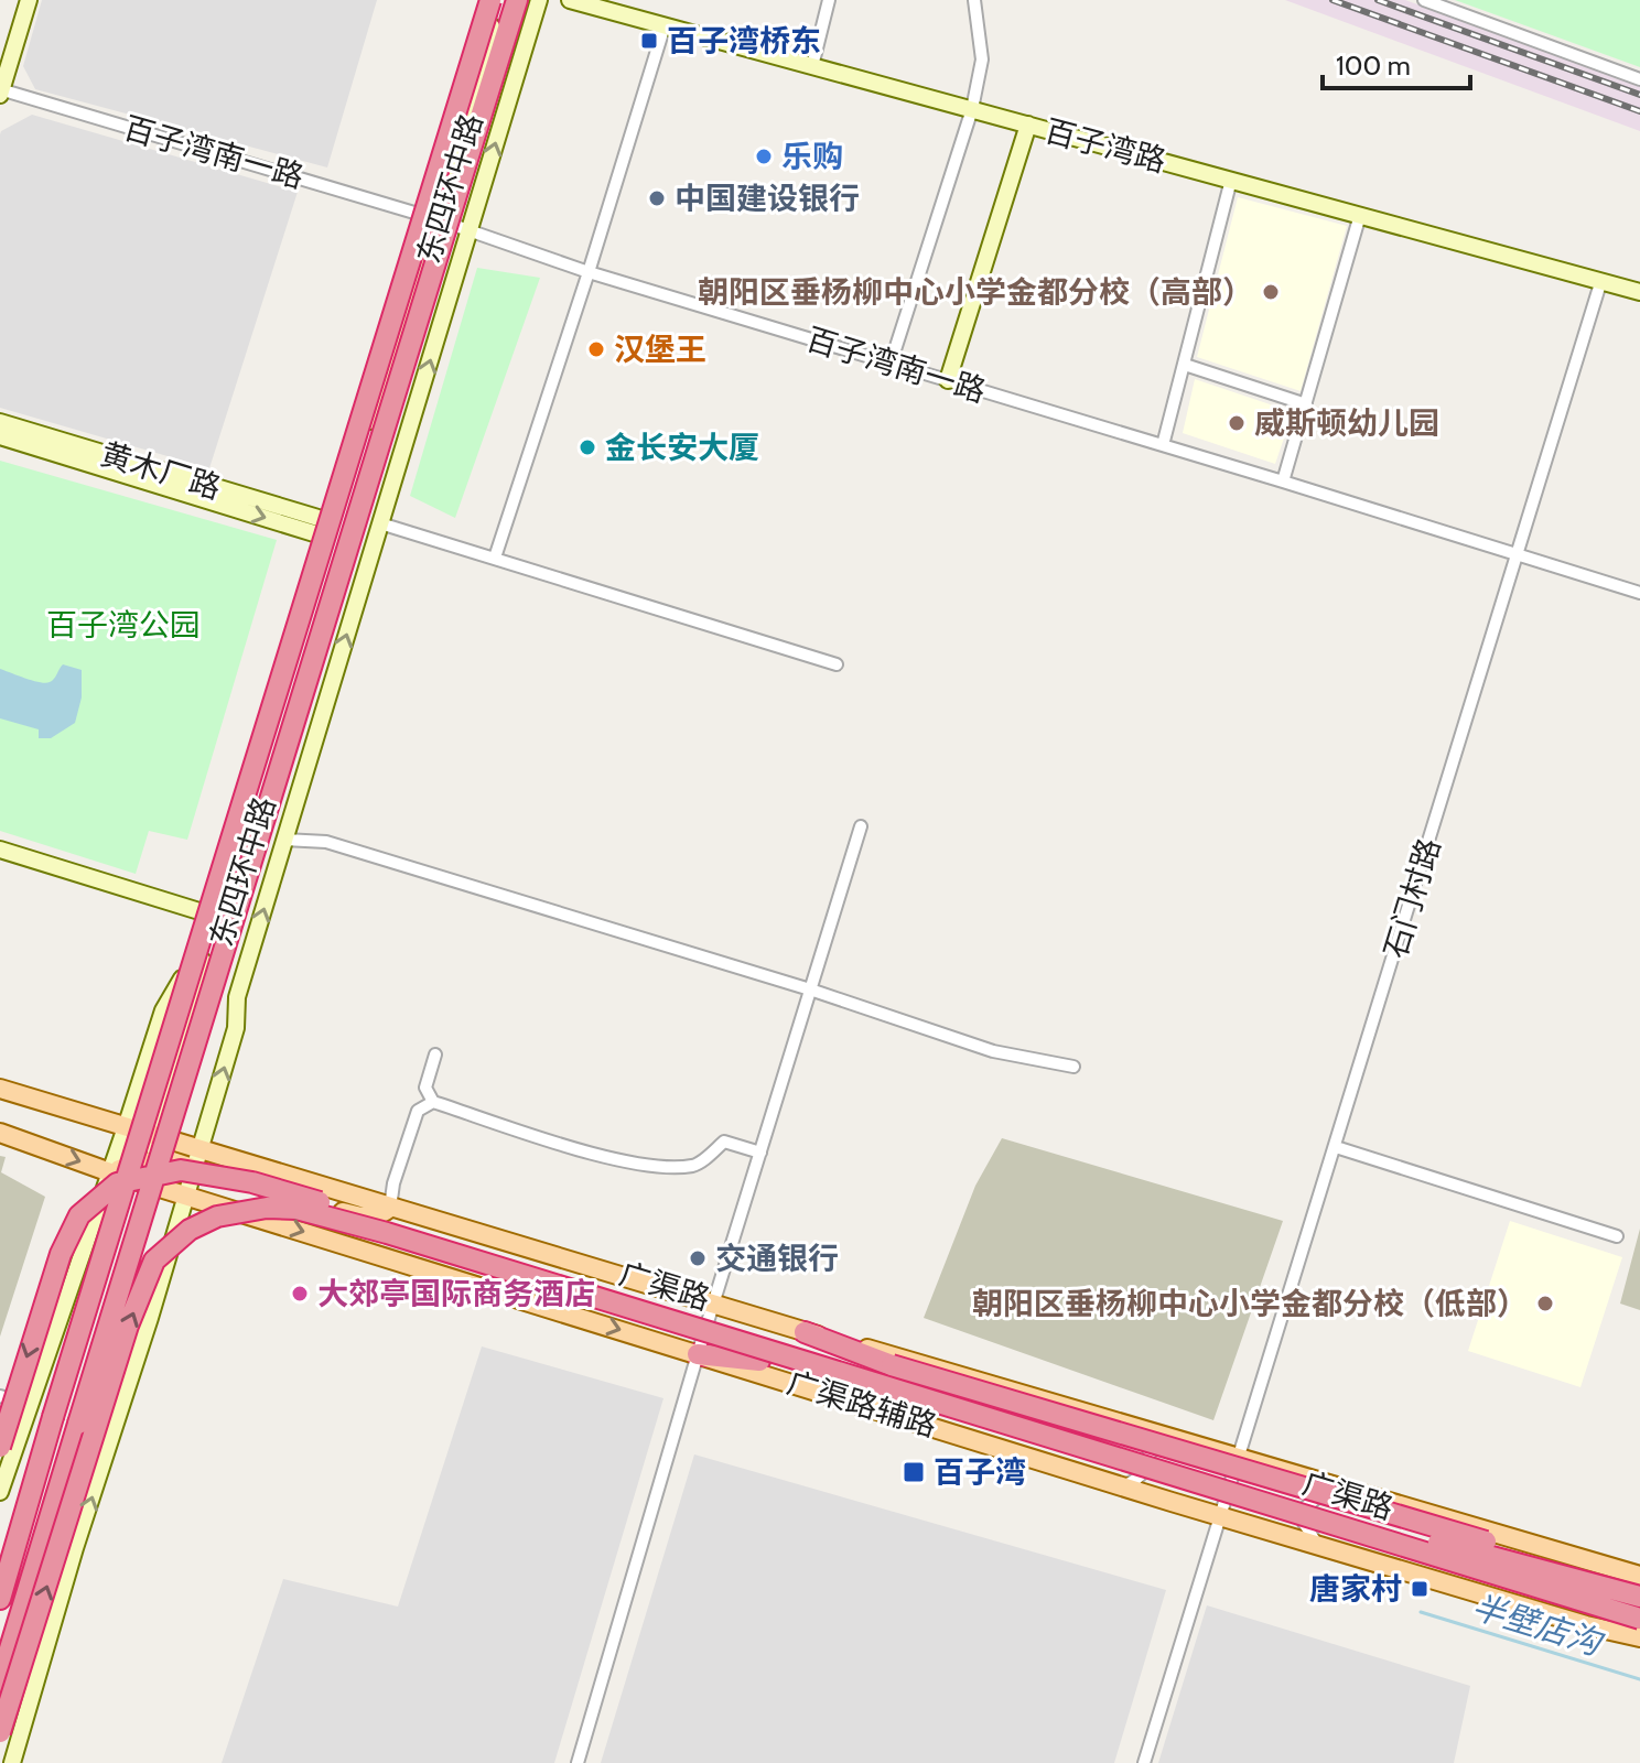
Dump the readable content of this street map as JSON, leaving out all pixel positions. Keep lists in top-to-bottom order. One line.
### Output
{"streets":{"highway":["东四环中路","广渠路"],"main road":["百子湾路","黄木厂路","广渠路辅路"],"street":["百子湾南一路","石门村路"]},"crossings":[["百子湾路","石门村路"],["百子湾南一路","东四环中路"],["百子湾南一路","石门村路"],["东四环中路","黄木厂路"],["东四环中路","广渠路"],["东四环中路","广渠路辅路"],["石门村路","广渠路"],["石门村路","广渠路辅路"]],"water":["半壁店沟"],"parks":["百子湾公园"],"places":{"transit":["百子湾桥东","百子湾","唐家村"],"other":["乐购","中国建设银行","朝阳区垂杨柳中心小学金都分校（高部）","汉堡王","威斯顿幼儿园","金长安大厦","交通银行","大郊亭国际商务酒店","朝阳区垂杨柳中心小学金都分校（低部）"]},"scale_bar":"100 m"}
